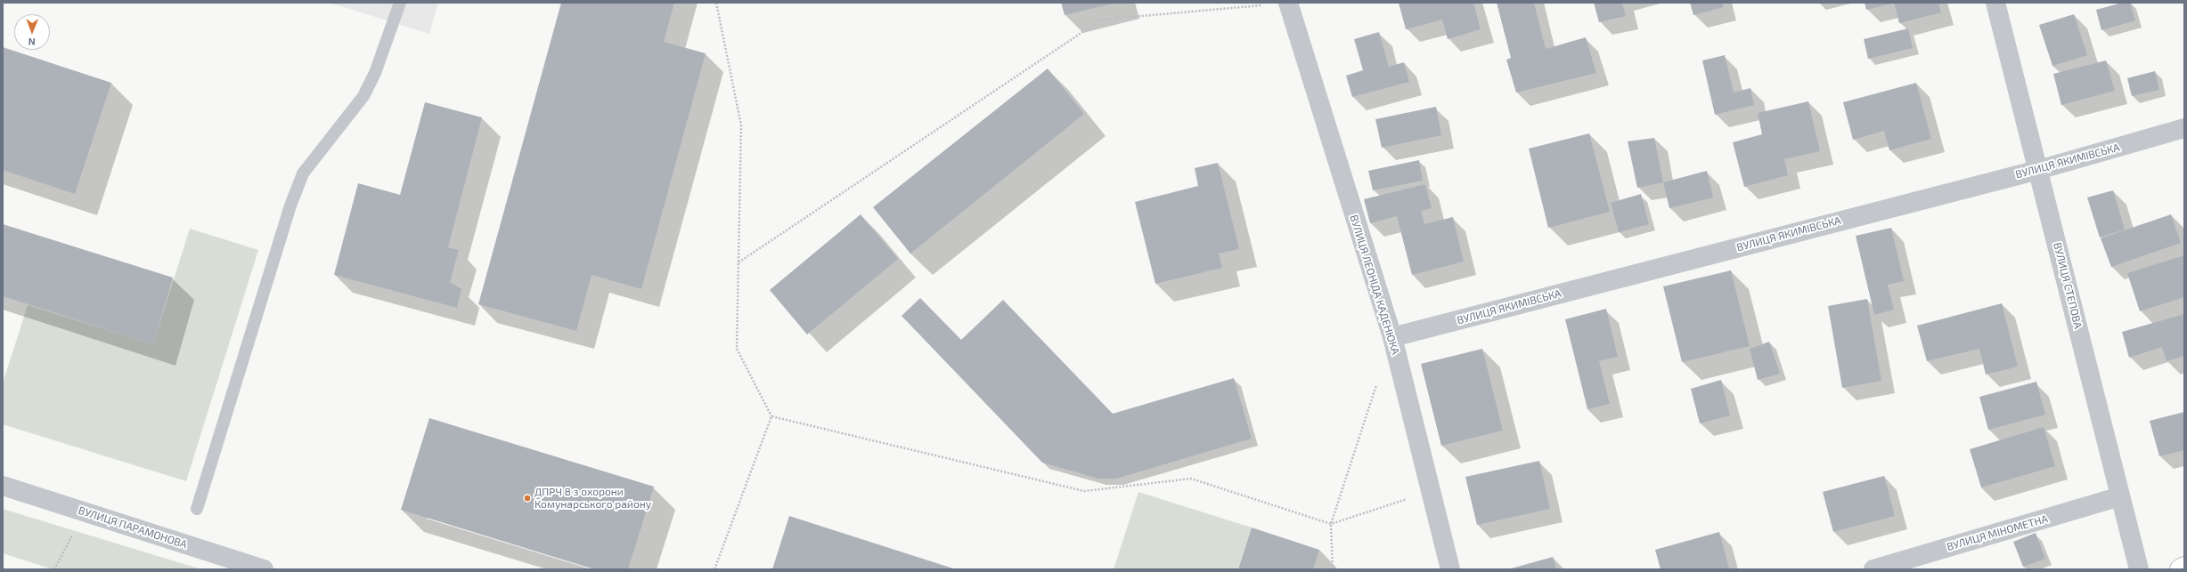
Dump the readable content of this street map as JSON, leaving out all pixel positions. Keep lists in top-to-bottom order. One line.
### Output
{"streets":{"street":["ВУЛИЦЯ ЯКИМІВСЬКА","ВУЛИЦЯ ЛЕОНІДА КАДЕНЮКА","ВУЛИЦЯ СТЕПОВА","ВУЛИЦЯ ПАРАМОНОВА","ВУЛИЦЯ МІНОМЕТНА"]},"crossings":[["ВУЛИЦЯ ЯКИМІВСЬКА","ВУЛИЦЯ ЛЕОНІДА КАДЕНЮКА"],["ВУЛИЦЯ ЯКИМІВСЬКА","ВУЛИЦЯ СТЕПОВА"],["ВУЛИЦЯ СТЕПОВА","ВУЛИЦЯ МІНОМЕТНА"]],"places":["ДПРЧ 8 з охорони Комунарського району"],"north":"bottom"}
